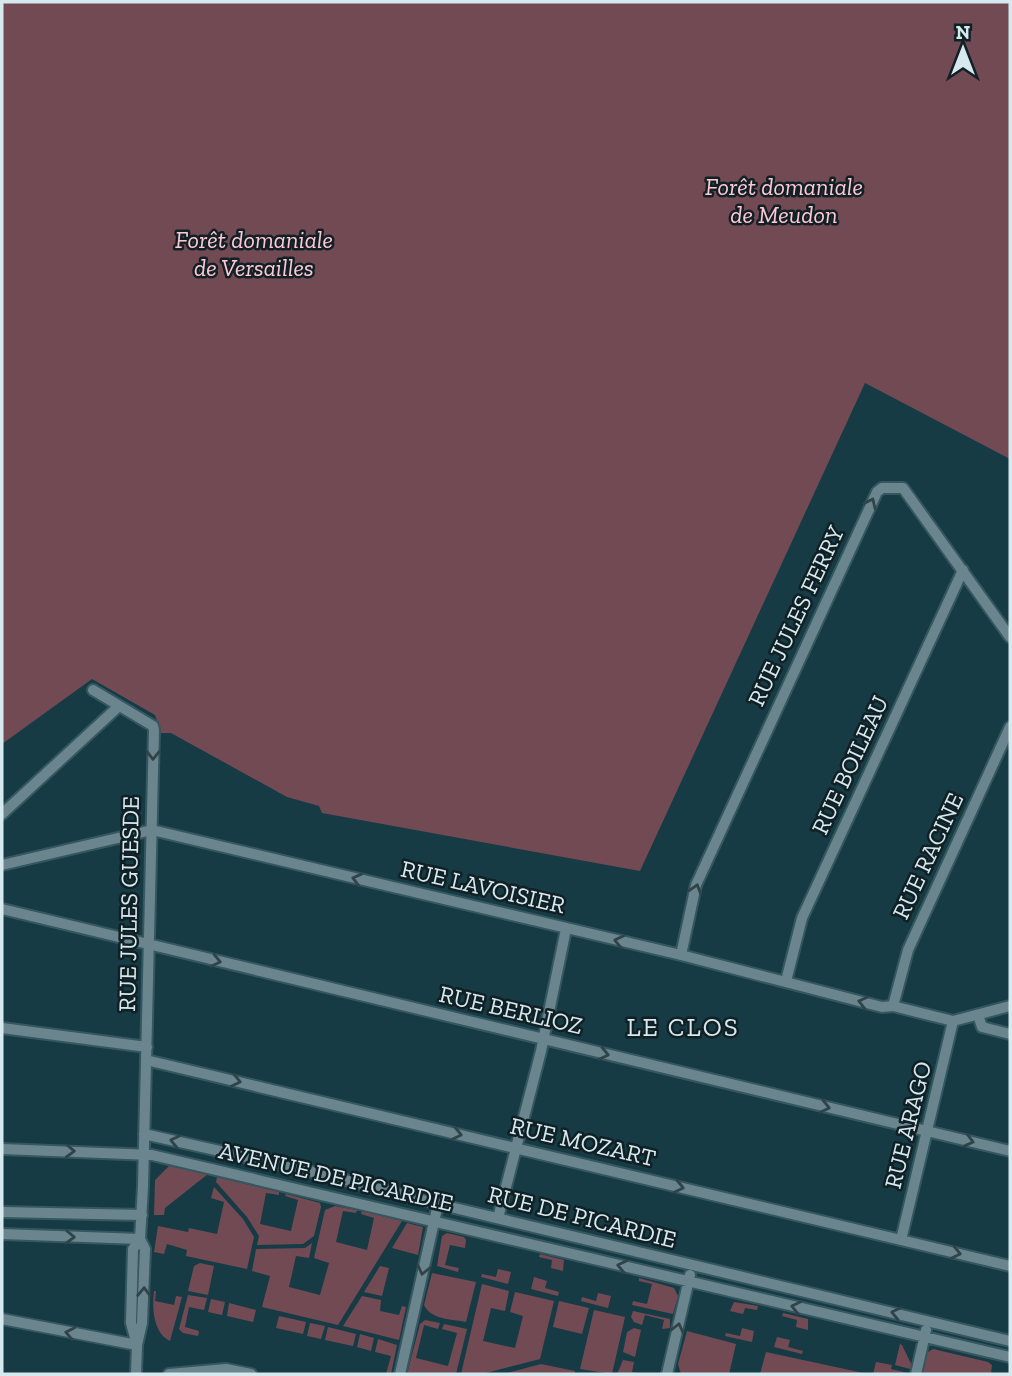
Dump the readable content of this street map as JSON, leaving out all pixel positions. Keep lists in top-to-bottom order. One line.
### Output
{"streets":{"street":["RUE JULES FERRY","RUE BOILEAU","RUE RACINE","RUE LAVOISIER","RUE JULES GUESDE","RUE BERLIOZ","RUE ARAGO","RUE MOZART","AVENUE DE PICARDIE","RUE DE PICARDIE"]},"crossings":[["RUE JULES FERRY","RUE BOILEAU"],["RUE JULES FERRY","RUE LAVOISIER"],["RUE BOILEAU","RUE LAVOISIER"],["RUE RACINE","RUE LAVOISIER"],["RUE LAVOISIER","RUE JULES GUESDE"],["RUE LAVOISIER","RUE ARAGO"],["RUE JULES GUESDE","RUE BERLIOZ"],["RUE JULES GUESDE","RUE MOZART"],["RUE JULES GUESDE","AVENUE DE PICARDIE"],["RUE JULES GUESDE","RUE DE PICARDIE"],["RUE BERLIOZ","RUE ARAGO"],["RUE ARAGO","RUE MOZART"]],"one_way":["RUE LAVOISIER","RUE BERLIOZ","RUE MOZART","RUE DE PICARDIE"],"districts":["LE CLOS"],"parks":["Forêt domaniale de Meudon","Forêt domaniale de Versailles"],"north":"top"}
